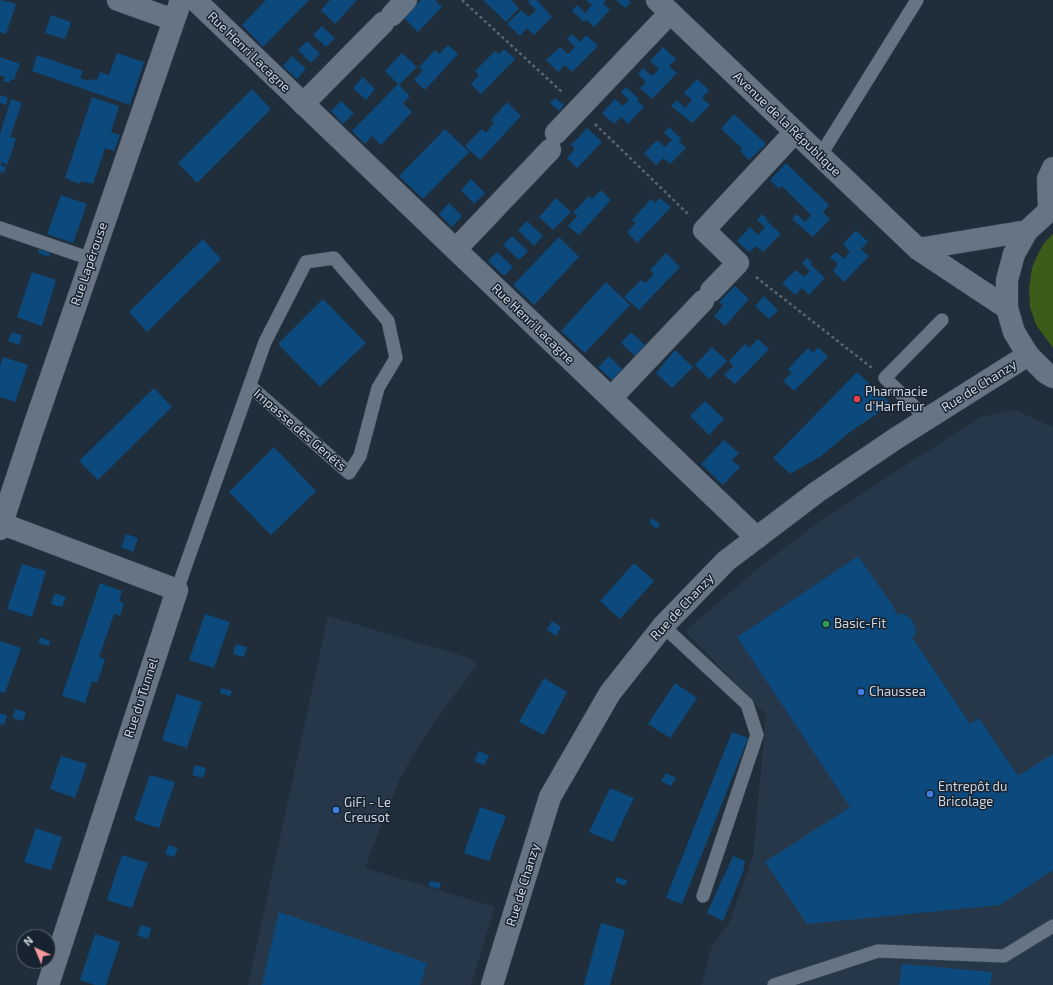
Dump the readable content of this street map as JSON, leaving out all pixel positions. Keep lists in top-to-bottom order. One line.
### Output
{"streets":{"street":["Rue Henri Lacagne","Avenue de la République","Rue Lapérouse","Rue de Chanzy","Rue du Tunnel"],"lane":["Impasse des Genêts"]},"crossings":[["Rue Henri Lacagne","Rue de Chanzy"],["Impasse des Genêts","Rue du Tunnel"]],"places":["Pharmacie d'Harfleur","Basic-Fit","Chaussea","Entrepôt du Bricolage","GiFi - Le Creusot"],"north":"top left"}
